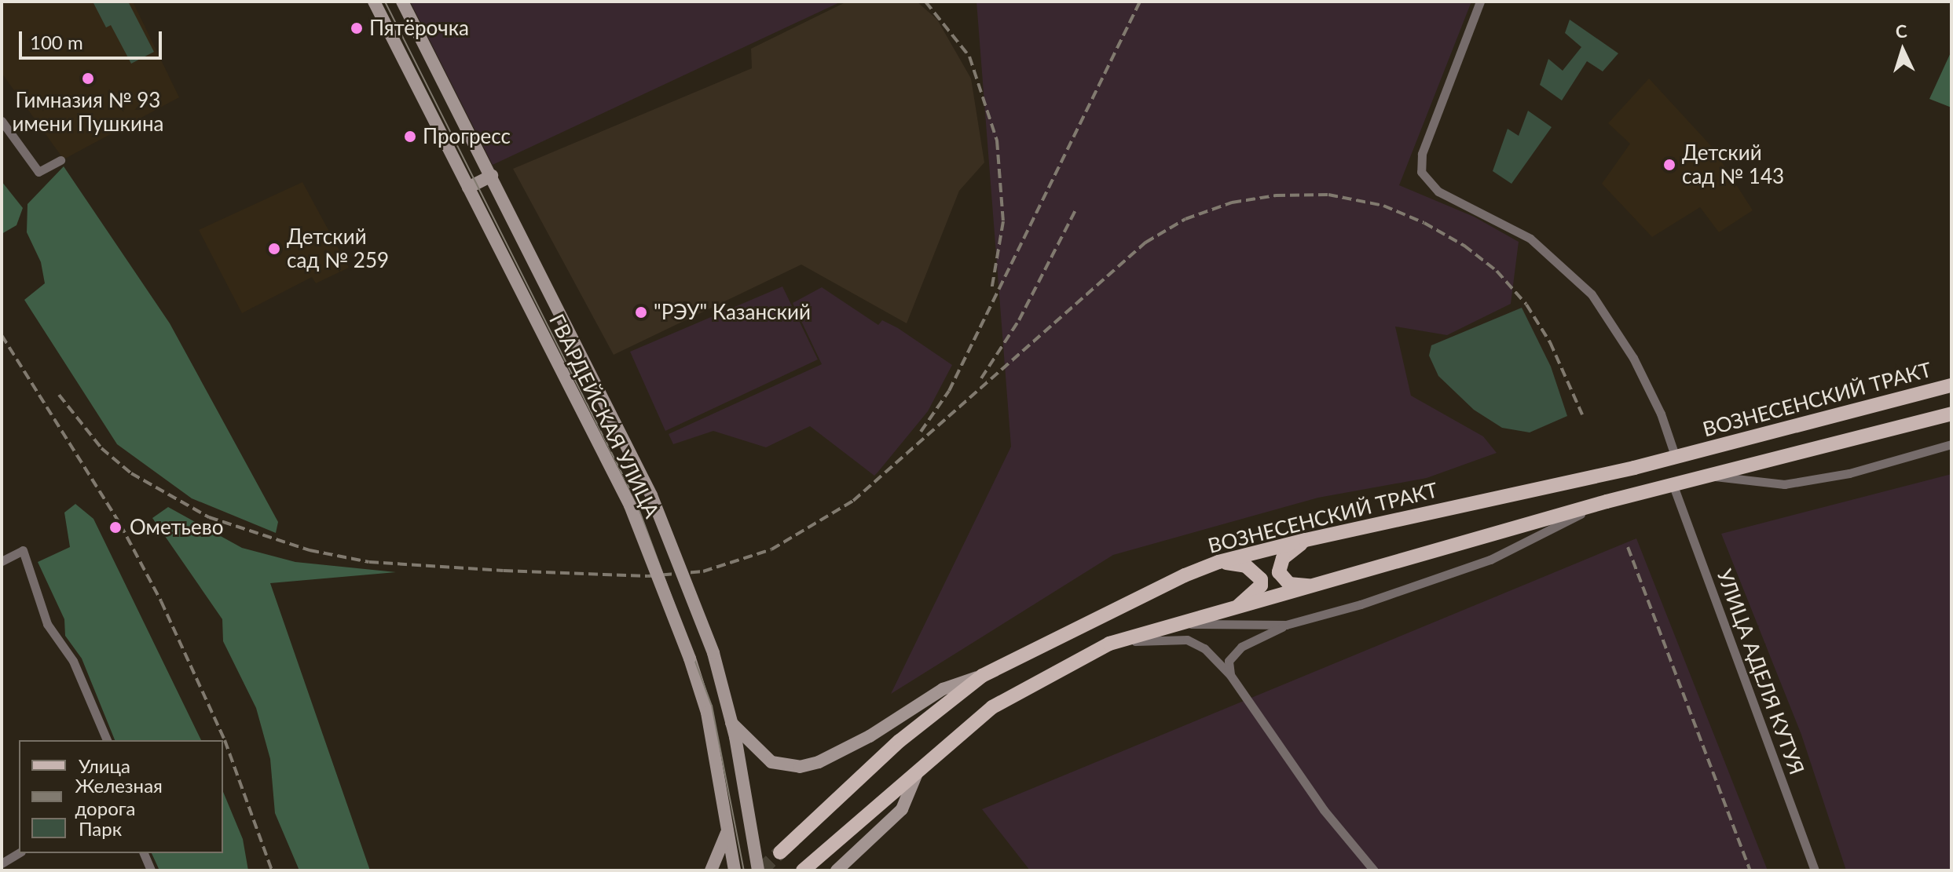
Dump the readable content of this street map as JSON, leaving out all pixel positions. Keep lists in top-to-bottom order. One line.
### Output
{"streets":{"main road":["ВОЗНЕСЕНСКИЙ ТРАКТ","ГВАРДЕЙСКАЯ УЛИЦА"],"street":["УЛИЦА АДЕЛЯ КУТУЯ"]},"places":["Пятёрочка","Гимназия № 93 имени Пушкина","Прогресс","Детский сад № 143","Детский сад № 259","\"РЭУ\" Казанский","Ометьево"],"legend":["Улица","Железная дорога","Парк"],"scale_bar":"100 m","north":"top"}
